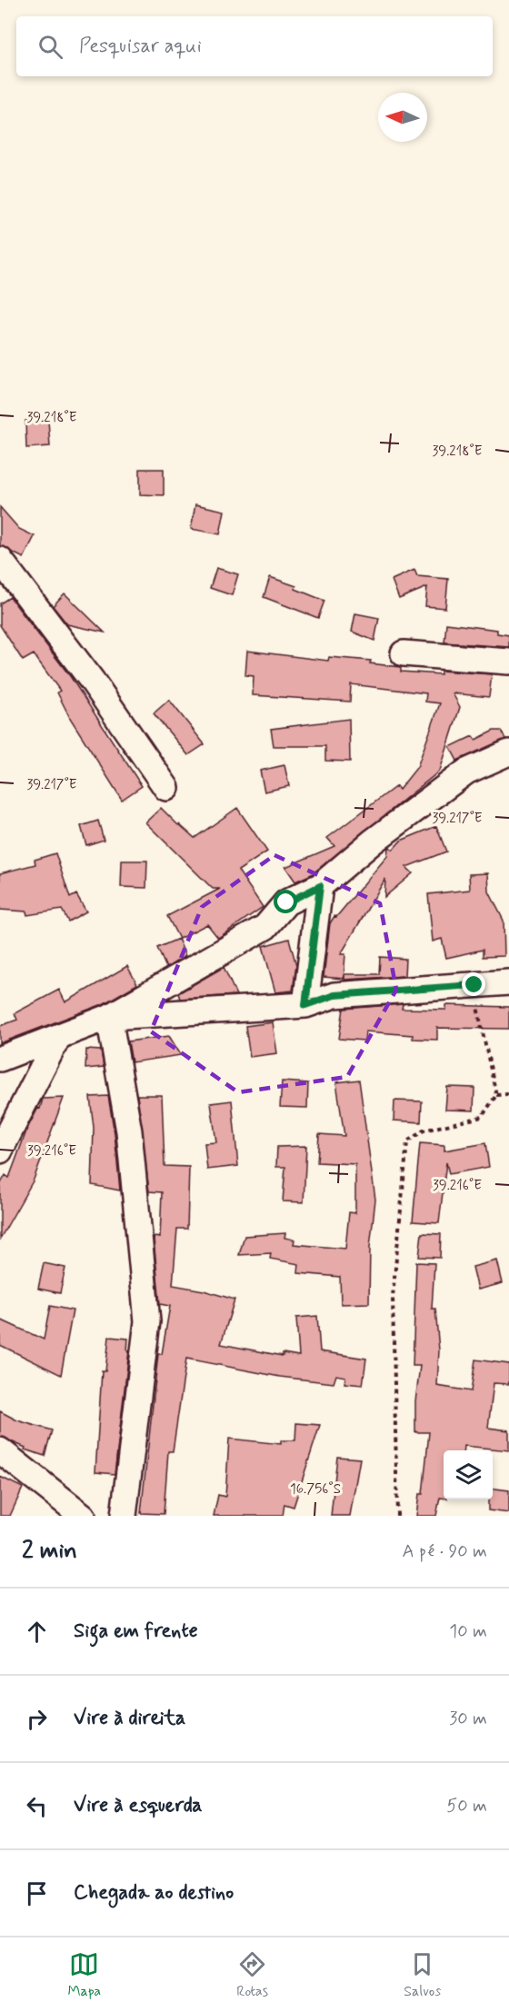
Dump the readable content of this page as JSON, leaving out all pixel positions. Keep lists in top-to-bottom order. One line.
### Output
{"north":"left","page":{"search":"Pesquisar aqui","heading":["2 min","A pé · 90 m"],"list":[["Siga em frente","10 m"],["Vire à direita","30 m"],["Vire à esquerda","50 m"],"Chegada ao destino"],"nav":["Mapa","Rotas","Salvos"]},"coordinates":["39.218°E","39.217°E","39.216°E","16.756°S"]}
